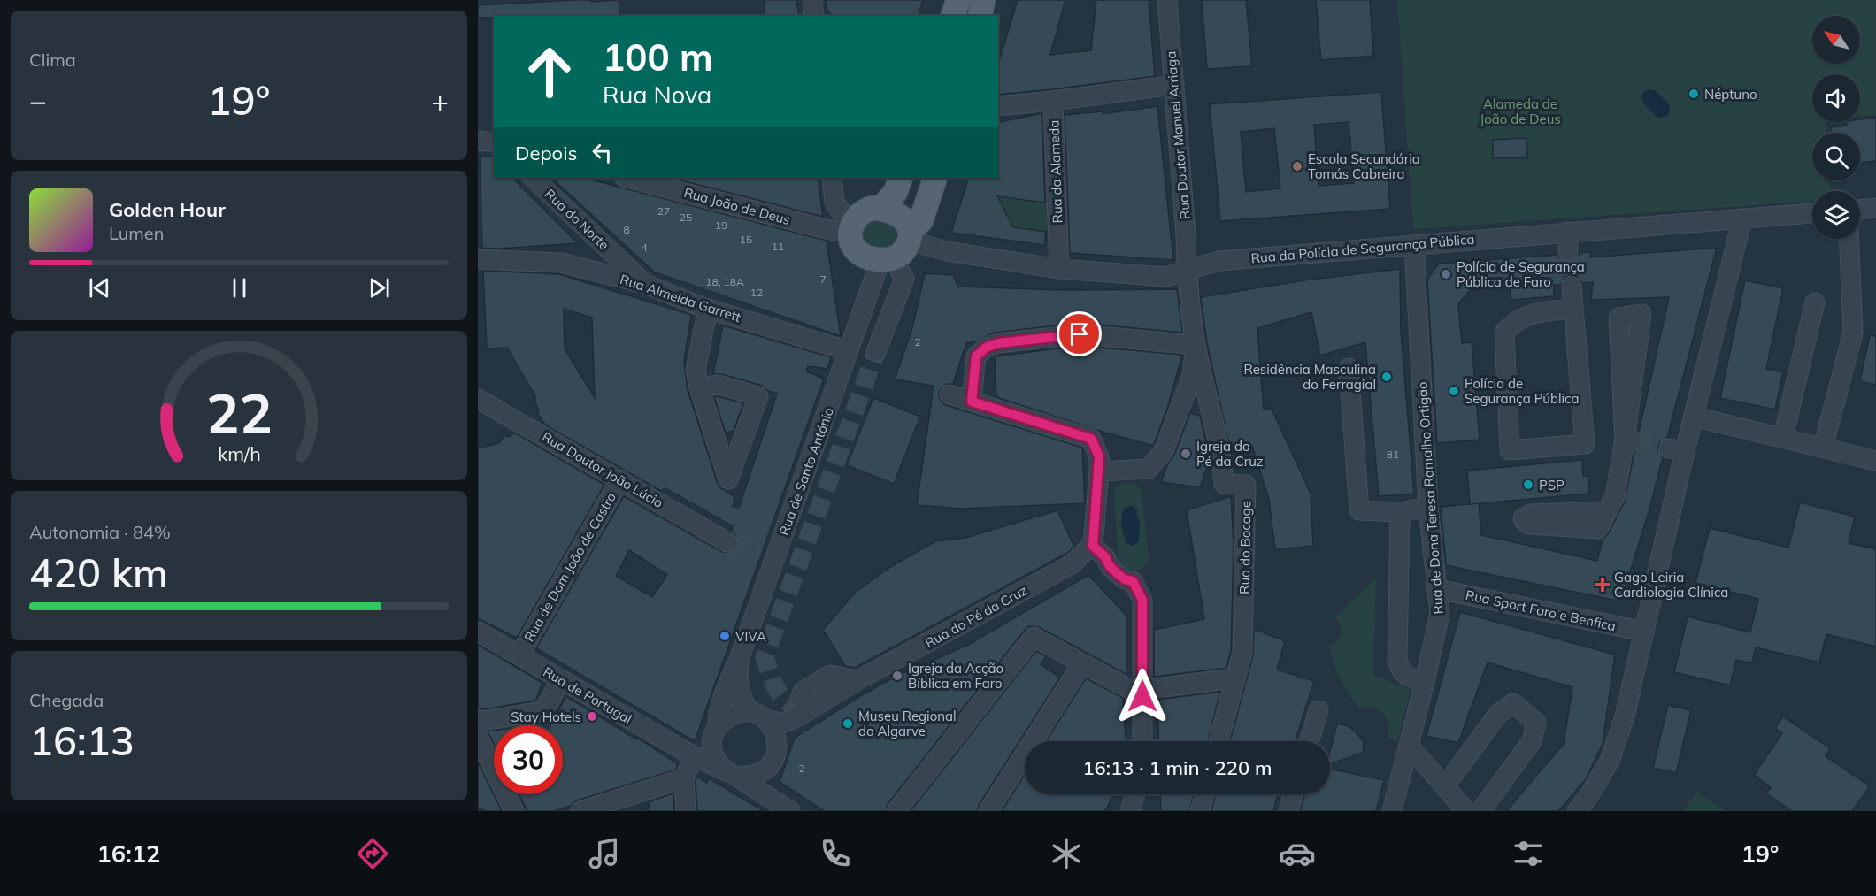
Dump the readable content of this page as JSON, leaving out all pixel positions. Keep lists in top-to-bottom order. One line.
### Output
{"streets":{"street":["Rua Doutor Manuel Arriaga","Rua da Alameda","Rua João de Deus","Rua do Norte","Rua da Polícia de Segurança Pública","Rua Almeida Garrett","Rua Doutor João Lúcio","Rua de Santo António","Rua de Dona Teresa Ramalho Ortigão","Rua do Bocage","Rua de Dom João de Castro","Rua Sport Faro e Benfica","Rua do Pé da Cruz","Rua de Portugal"]},"crossings":[["Rua Doutor Manuel Arriaga","Rua da Alameda"],["Rua Doutor Manuel Arriaga","Rua da Polícia de Segurança Pública"],["Rua Doutor Manuel Arriaga","Rua do Bocage"],["Rua da Alameda","Rua da Polícia de Segurança Pública"],["Rua do Norte","Rua Almeida Garrett"],["Rua da Polícia de Segurança Pública","Rua de Santo António"],["Rua da Polícia de Segurança Pública","Rua de Dona Teresa Ramalho Ortigão"],["Rua da Polícia de Segurança Pública","Rua do Bocage"],["Rua Almeida Garrett","Rua de Santo António"],["Rua Doutor João Lúcio","Rua de Dom João de Castro"],["Rua de Dona Teresa Ramalho Ortigão","Rua Sport Faro e Benfica"],["Rua de Dom João de Castro","Rua de Portugal"],["Rua do Pé da Cruz","Rua de Portugal"]],"parks":["Alameda de João de Deus"],"places":{"other":["Néptuno","Escola Secundária Tomás Cabreira","Polícia de Segurança Pública de Faro","Residência Masculina do Ferragial","Polícia de Segurança Pública","Igreja do Pé da Cruz","PSP","VIVA","Igreja da Acção Bíblica em Faro","Stay Hotels","Museu Regional do Algarve"],"health":["Gago Leiria Cardiologia Clínica"]},"house_numbers":["27","25","19","8","15","11","4","7","18, 18A","12","2","81","2"],"north":"top left","page":{"tile":["Clima",["Autonomia · 84%","420 km"],["Chegada","16:13"]],"turn":["100 m","Rua Nova"],"heat":["−","19°","+"],"then":"Depois","song":["Golden Hour","Lumen"],"limit":"30","trip":"16:13 · 1 min · 220 m","tabs":["16:12","19°"],"gauge":["22","km/h"]}}
